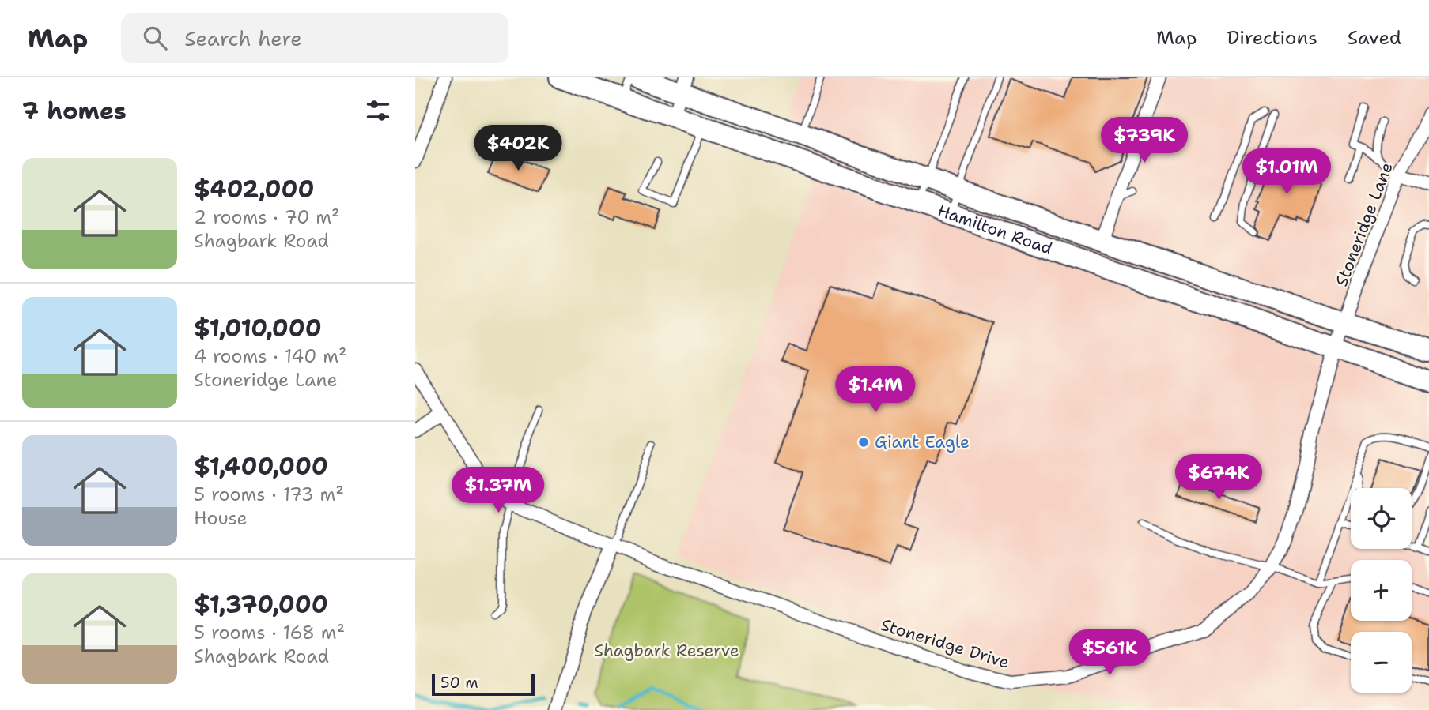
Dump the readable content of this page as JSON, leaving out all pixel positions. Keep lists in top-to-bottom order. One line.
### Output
{"streets":{"main road":["Hamilton Road"],"street":["Stoneridge Lane","Stoneridge Drive"]},"crossings":[["Stoneridge Lane","Hamilton Road"],["Stoneridge Lane","Stoneridge Drive"],["Hamilton Road","Stoneridge Drive"]],"parks":["Shagbark Reserve"],"places":["Giant Eagle"],"scale_bar":"50 m","page":{"header":"Map","search":"Search here","nav":["Map","Directions","Saved"],"heading":"7 homes","price":["$739K","$402K","$1.01M","$1.4M","$674K","$1.37M","$561K"],"list":[{"name":"$402,000","note":"2 rooms · 70 m² · Shagbark Road"},{"name":"$1,010,000","note":"4 rooms · 140 m² · Stoneridge Lane"},{"name":"$1,400,000","note":"5 rooms · 173 m² · House"},{"name":"$1,370,000","note":"5 rooms · 168 m² · Shagbark Road"}],"map_buttons":["+","−"],"scale":"50 m"}}
